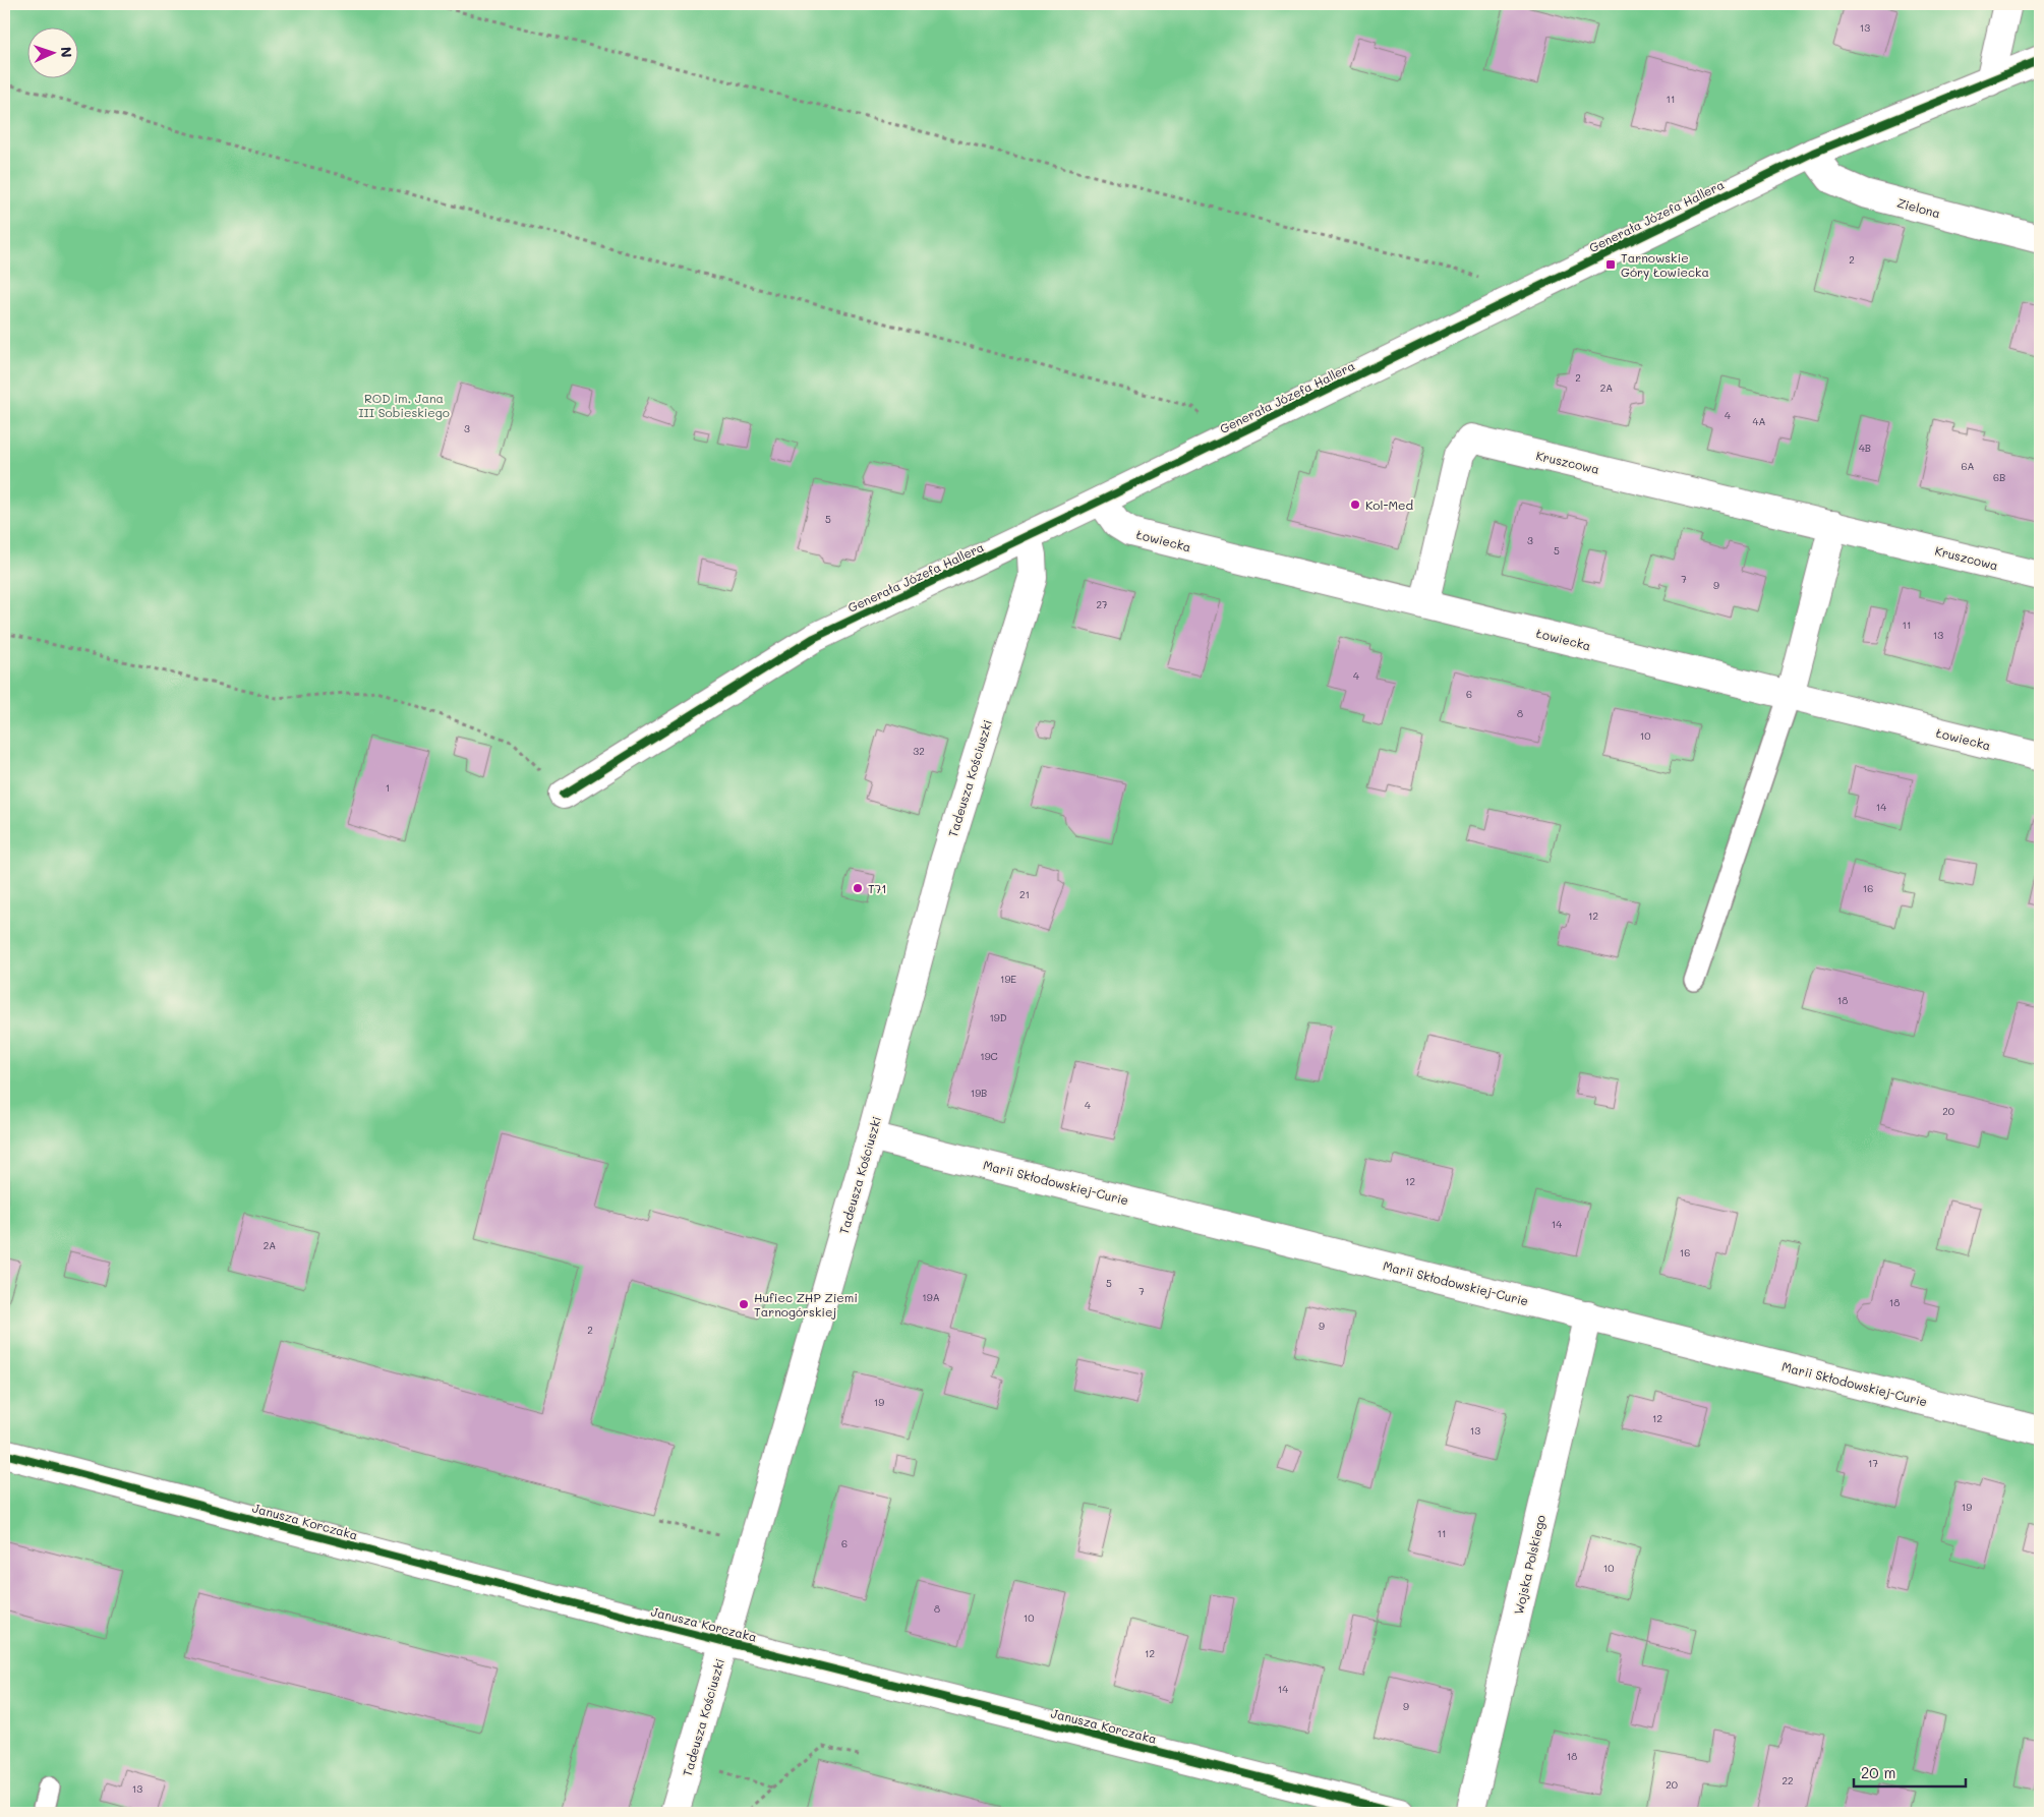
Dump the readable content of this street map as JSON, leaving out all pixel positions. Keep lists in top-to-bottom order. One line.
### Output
{"streets":{"street":["Zielona","Generała Józefa Hallera","Kruszcowa","Łowiecka","Tadeusza Kościuszki","Marii Skłodowskiej-Curie","Janusza Korczaka","Wojska Polskiego"]},"crossings":[["Zielona","Generała Józefa Hallera"],["Generała Józefa Hallera","Łowiecka"],["Generała Józefa Hallera","Tadeusza Kościuszki"],["Kruszcowa","Łowiecka"],["Tadeusza Kościuszki","Marii Skłodowskiej-Curie"],["Tadeusza Kościuszki","Janusza Korczaka"],["Marii Skłodowskiej-Curie","Wojska Polskiego"]],"parks":["ROD im. Jana III Sobieskiego"],"places":{"transit":["Tarnowskie Góry Łowiecka"],"other":["Kol-Med","T71","Hufiec ZHP Ziemi Tarnogórskiej"]},"house_numbers":["13","11","2","2","2A","4","4A","3","4B","6A","6B","5","3","5","7","9","27","11","13","4","6","8","10","32","1","14","16","21","12","19E","18","19D","19C","19B","4","20","12","14","2A","16","5","7","19A","18","9","2","19","12","13","17","19","11","6","10","8","10","12","14","9","18","22","20","13"],"scale_bar":"20 m","north":"right"}
